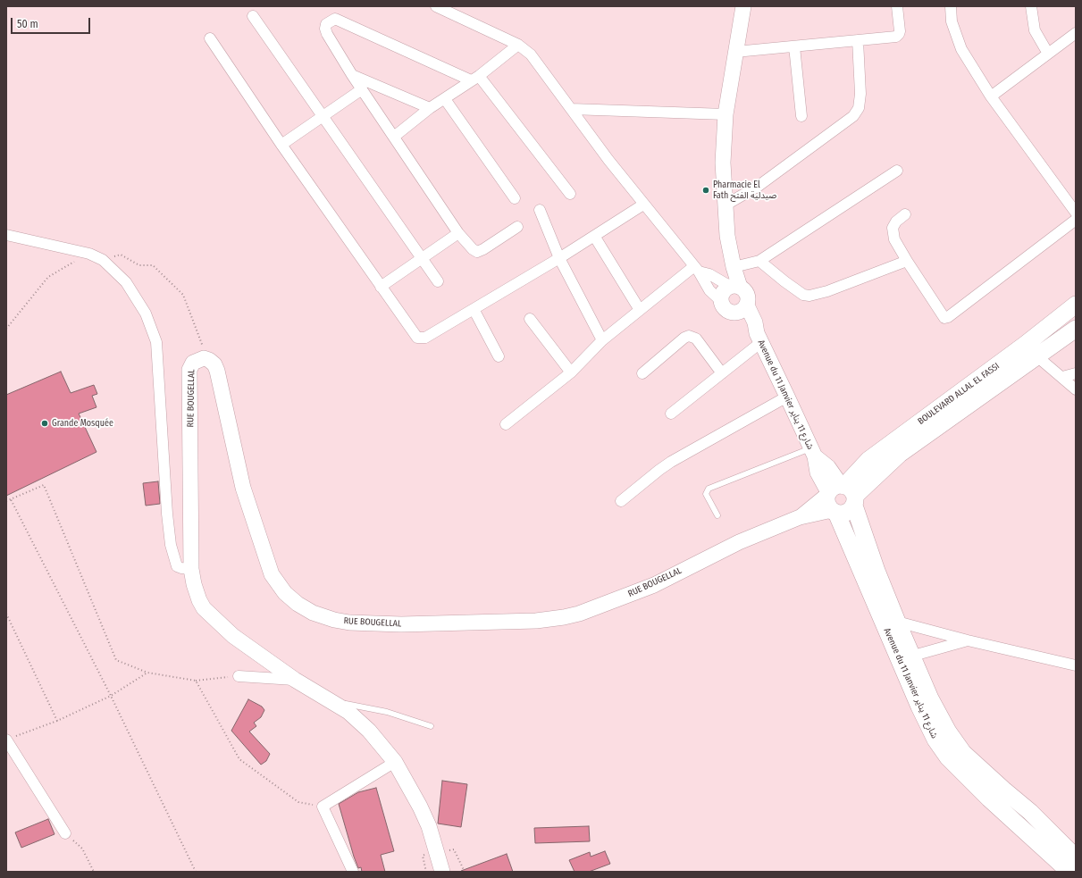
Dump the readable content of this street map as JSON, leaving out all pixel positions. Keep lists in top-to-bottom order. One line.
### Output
{"streets":{"main road":["BOULEVARD ALLAL EL FASSI","Avenue du 11 Janvier شارع 11 يناير"],"street":["RUE BOUGELLAL"]},"crossings":[["BOULEVARD ALLAL EL FASSI","Avenue du 11 Janvier شارع 11 يناير"],["BOULEVARD ALLAL EL FASSI","RUE BOUGELLAL"],["Avenue du 11 Janvier شارع 11 يناير","RUE BOUGELLAL"]],"places":["Pharmacie El Fath صيدلية الفتح","Grande Mosquée"],"scale_bar":"50 m"}
